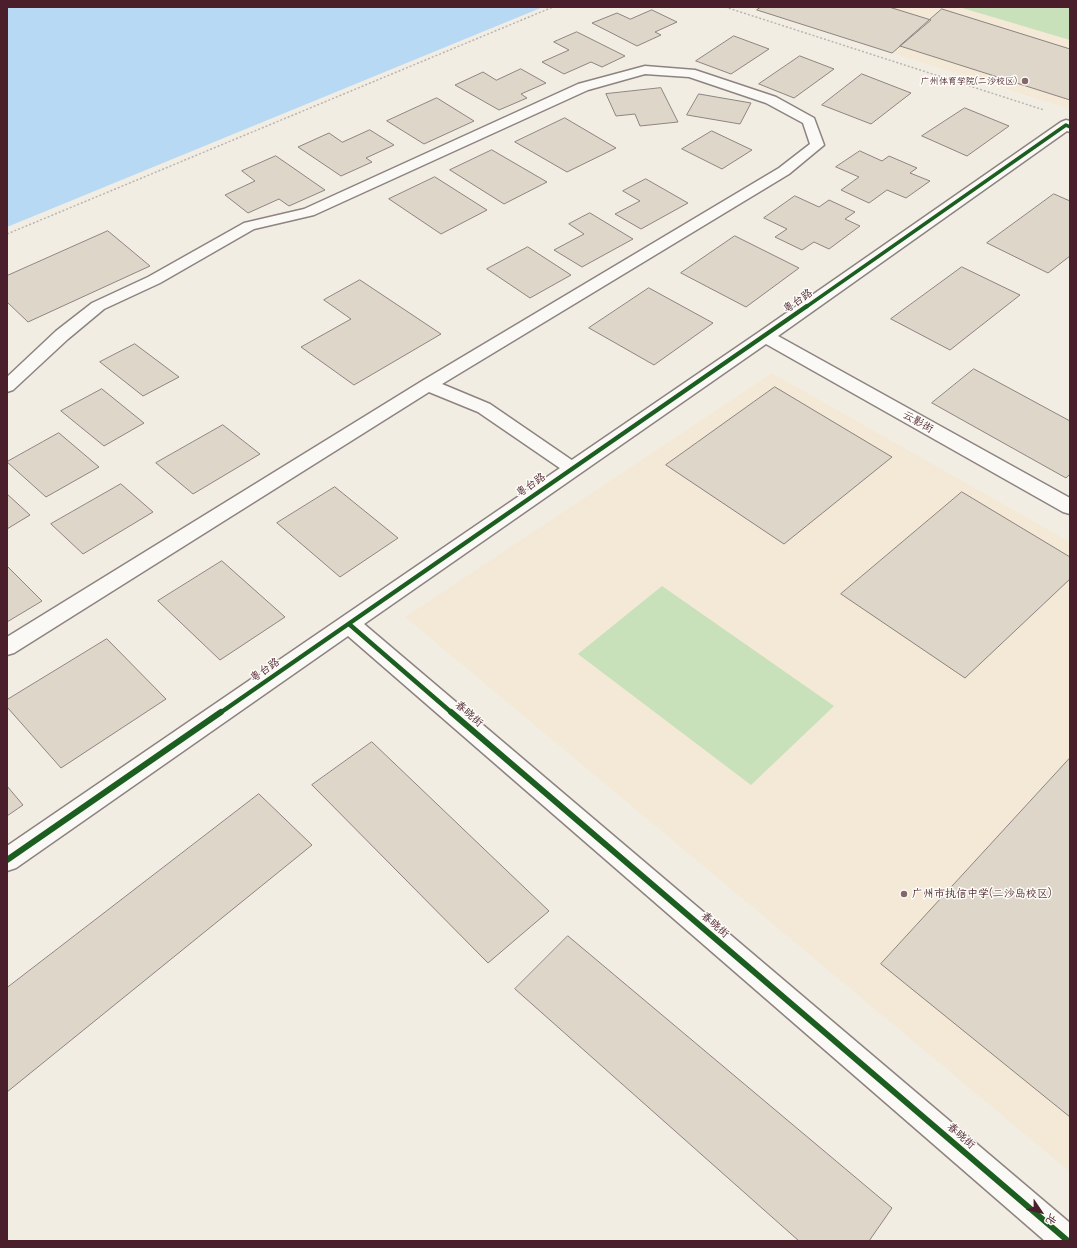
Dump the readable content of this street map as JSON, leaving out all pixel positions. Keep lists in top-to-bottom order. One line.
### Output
{"streets":{"street":["粤台路","云影街","春晓街"]},"crossings":[["粤台路","云影街"],["粤台路","春晓街"]],"places":["广州体育学院(二沙校区)","广州市执信中学(二沙岛校区)"],"north":"bottom right"}
